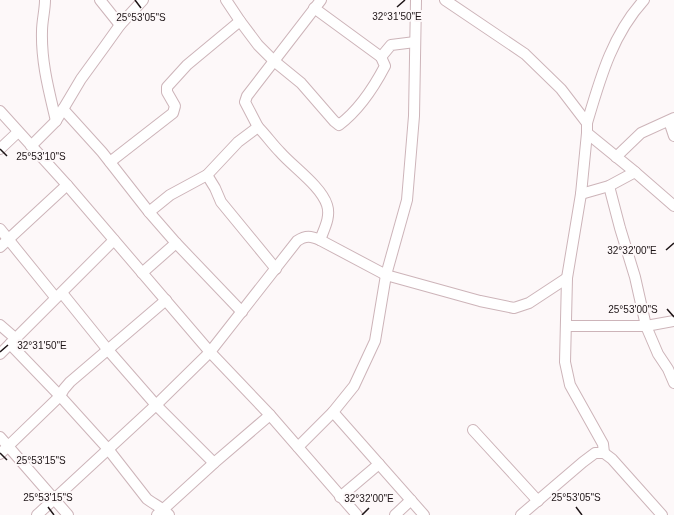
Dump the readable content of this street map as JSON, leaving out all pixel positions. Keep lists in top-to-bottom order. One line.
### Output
{"coordinates":["32°31'50\"E","25°53'05\"S","25°53'10\"S","32°32'00\"E","25°53'00\"S","25°53'15\"S"]}
